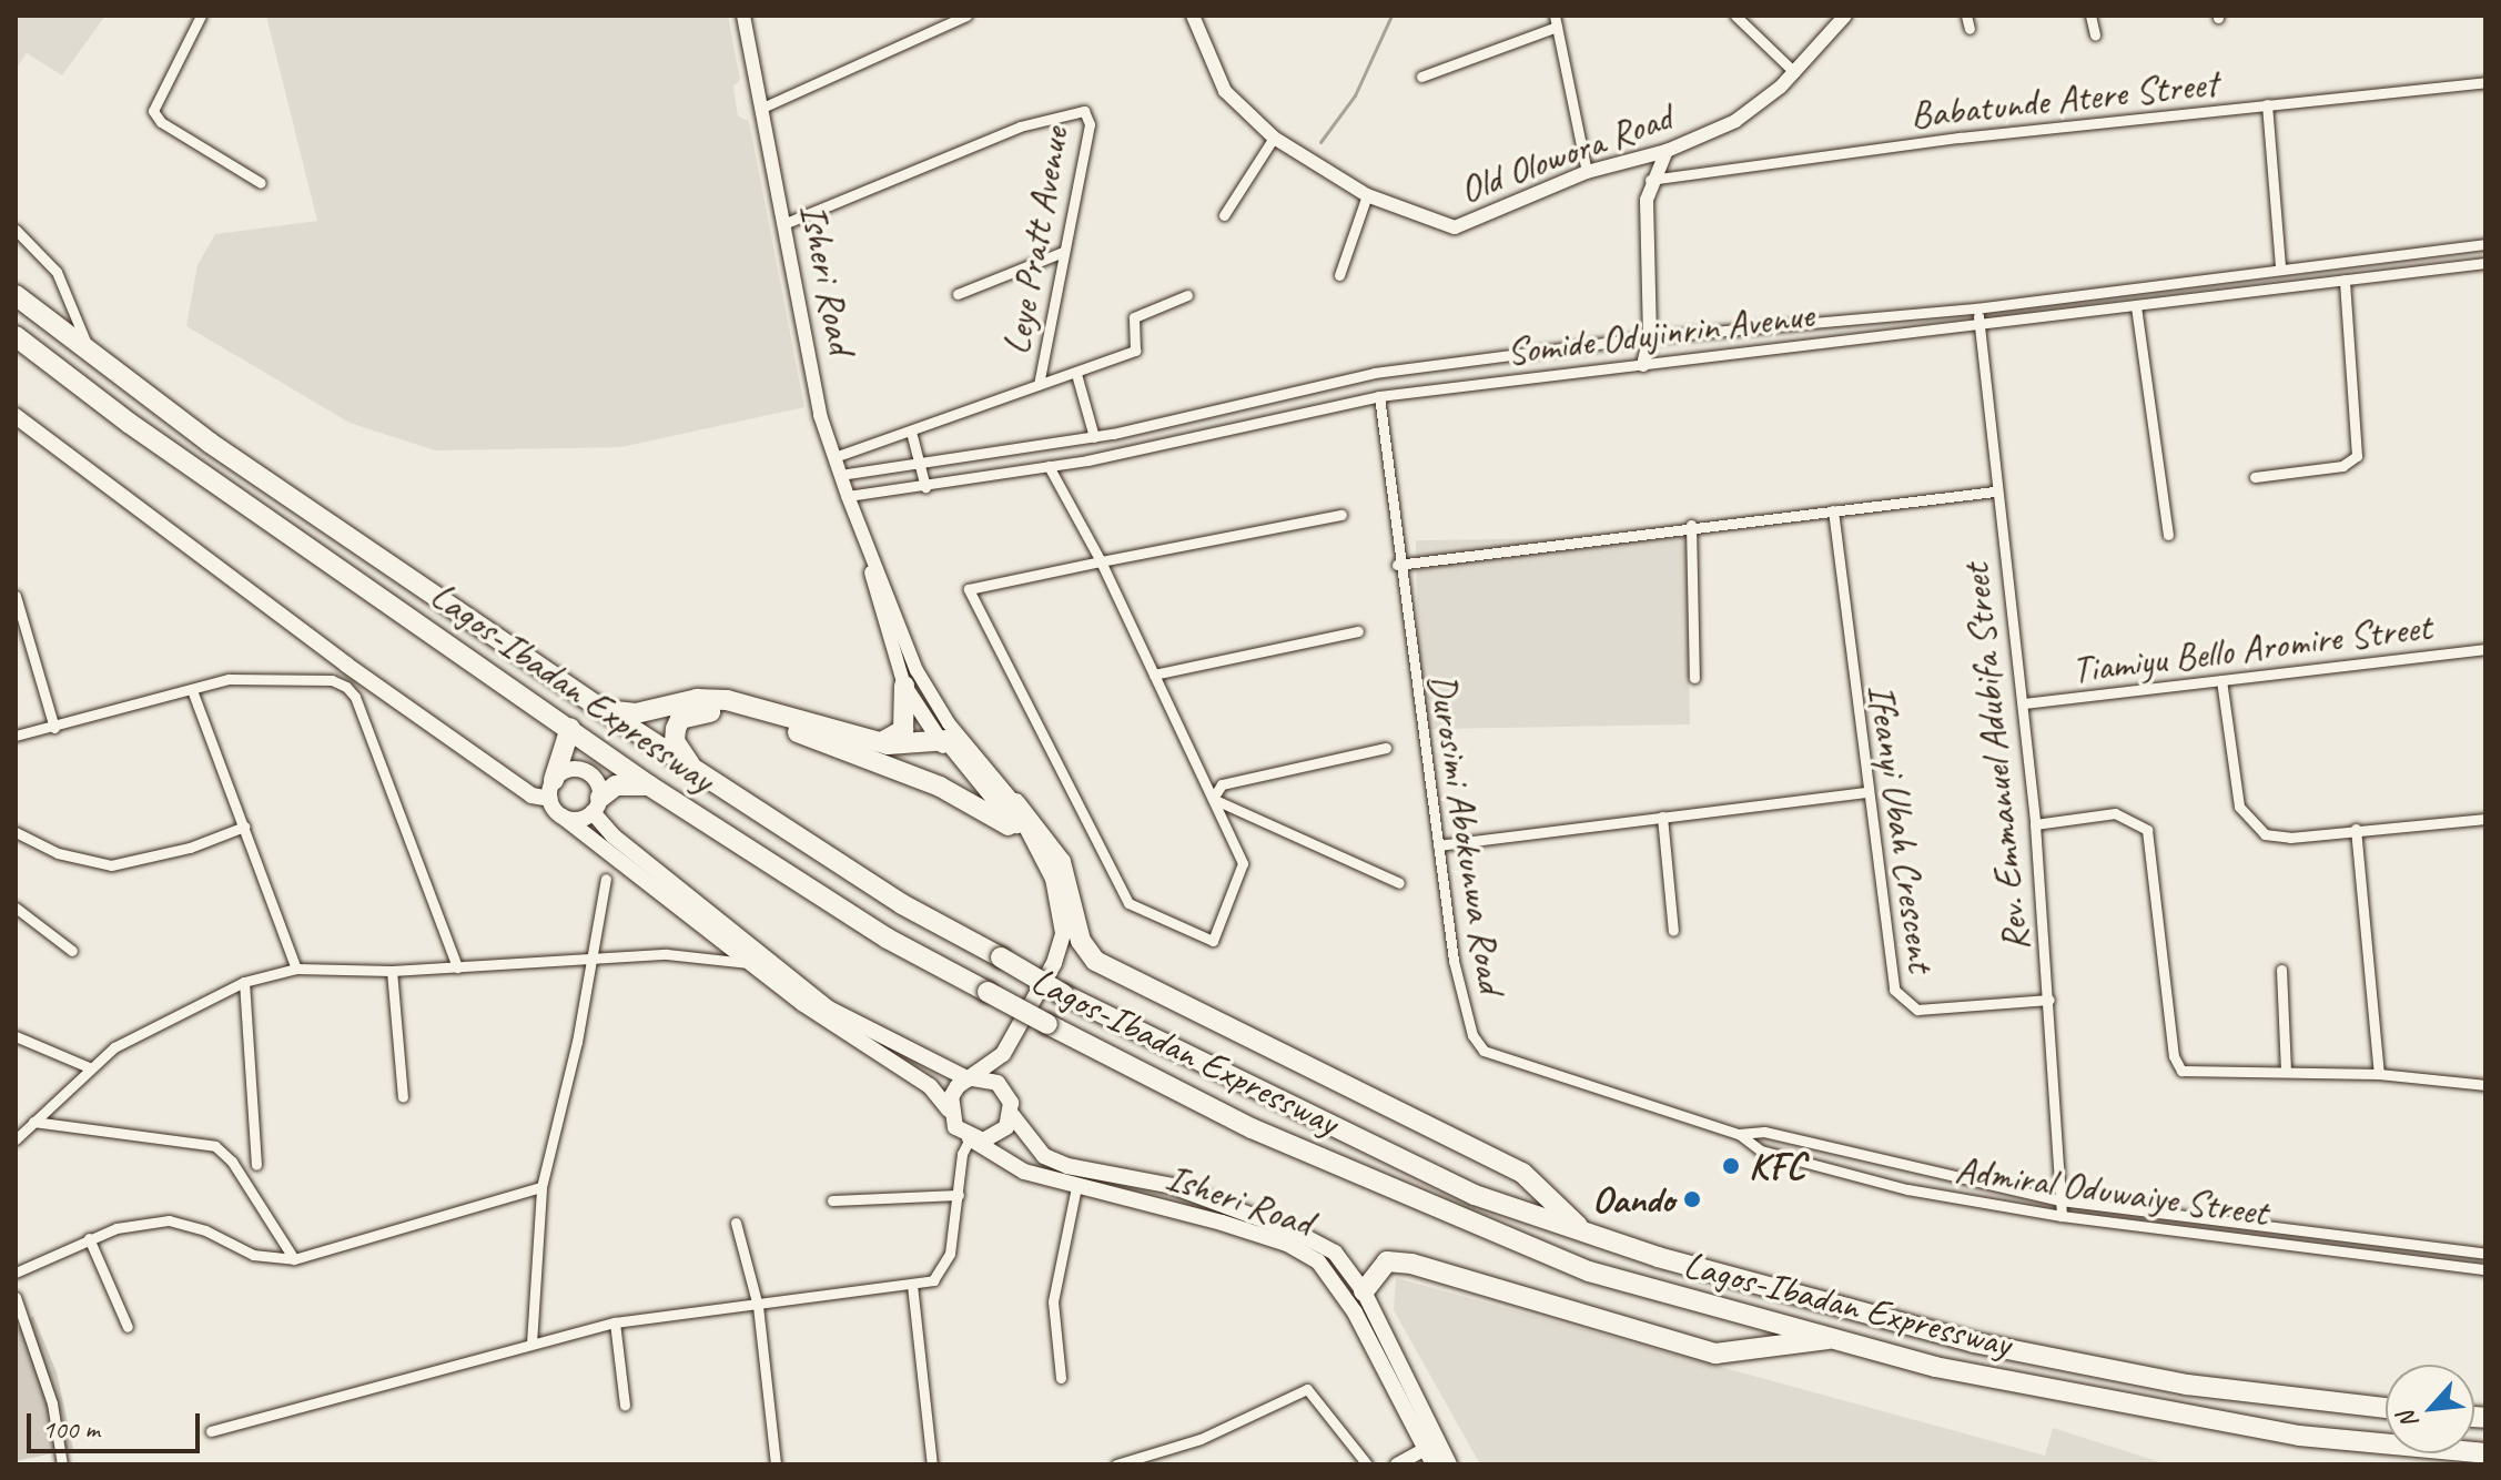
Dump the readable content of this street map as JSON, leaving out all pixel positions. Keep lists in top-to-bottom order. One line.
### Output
{"streets":{"highway":["Lagos-Ibadan Expressway"],"main road":["Isheri Road"],"street":["Babatunde Atere Street","Old Olowora Road","Leye Pratt Avenue","Somide Odujinrin Avenue","Tiamiyu Bello Aromire Street","Rev. Emmanuel Adubifa Street","Ifeanyi Ubah Crescent","Durosimi Abokunwa Road","Admiral Oduwaiye Street"]},"crossings":[["Leye Pratt Avenue","Isheri Road"],["Isheri Road","Somide Odujinrin Avenue"],["Somide Odujinrin Avenue","Rev. Emmanuel Adubifa Street"],["Somide Odujinrin Avenue","Durosimi Abokunwa Road"],["Tiamiyu Bello Aromire Street","Rev. Emmanuel Adubifa Street"],["Rev. Emmanuel Adubifa Street","Ifeanyi Ubah Crescent"],["Rev. Emmanuel Adubifa Street","Durosimi Abokunwa Road"],["Rev. Emmanuel Adubifa Street","Admiral Oduwaiye Street"],["Durosimi Abokunwa Road","Admiral Oduwaiye Street"]],"places":["KFC","Oando"],"scale_bar":"100 m","north":"bottom left"}
